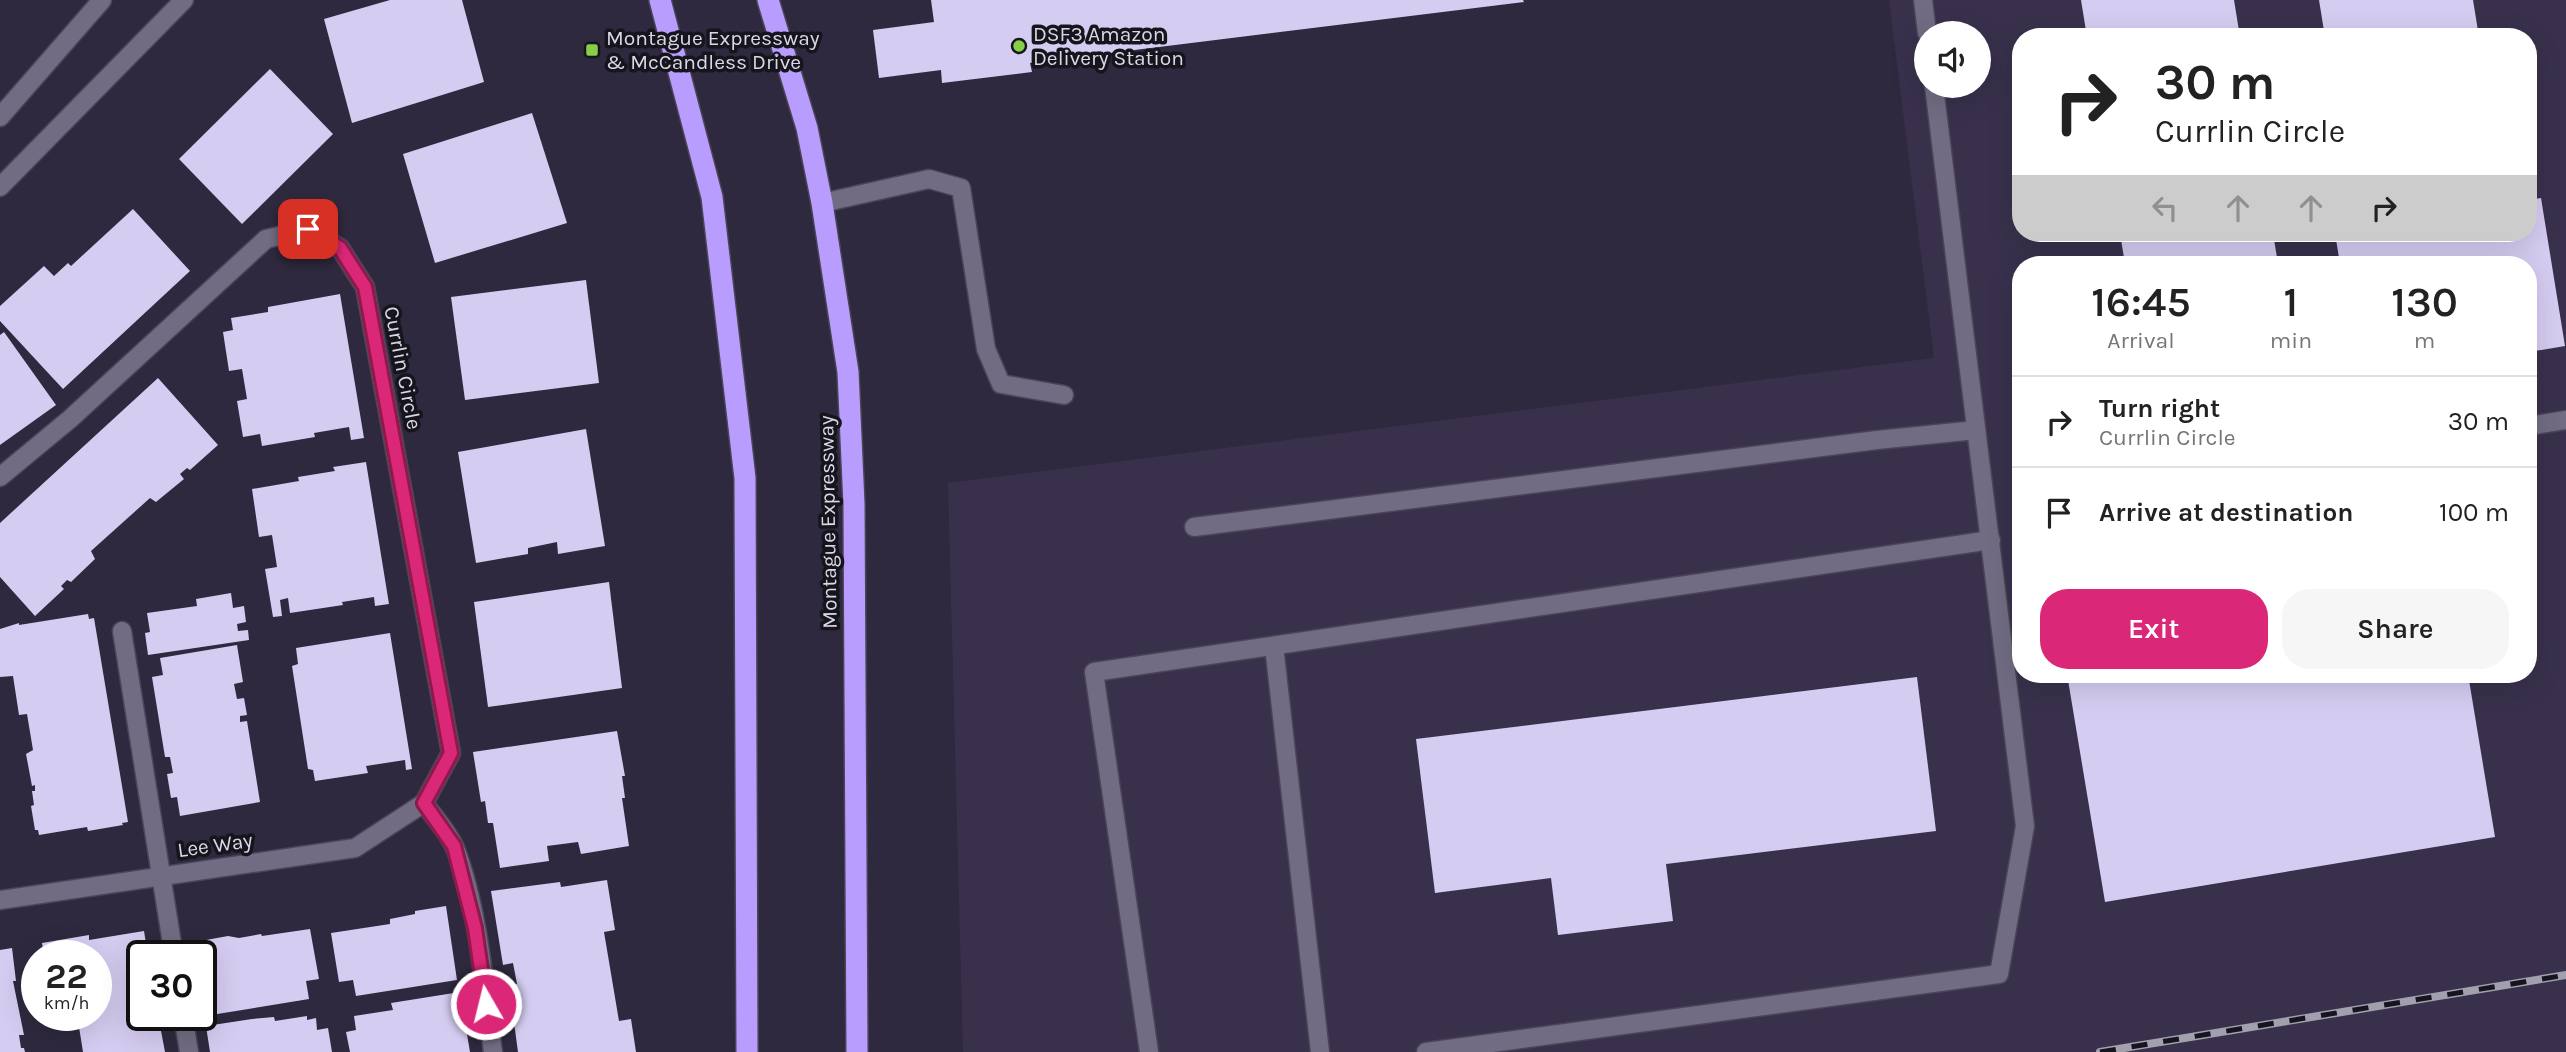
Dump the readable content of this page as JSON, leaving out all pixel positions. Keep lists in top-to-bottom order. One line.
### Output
{"streets":{"highway":["Montague Expressway"],"street":["Currlin Circle","Lee Way"]},"crossings":[["Currlin Circle","Lee Way"]],"places":{"other":["DSF3 Amazon Delivery Station"],"transit":["Montague Expressway & McCandless Drive"]},"page":{"turn":["30 m","Currlin Circle"],"eta":["16:45","Arrival","1","min","130","m"],"list":[{"name":"Turn right","note":"Currlin Circle","value":"30 m"},{"name":"Arrive at destination","value":"100 m"}],"buttons":["Exit","Share"],"speed":"22 km/h","limit":"30"}}
